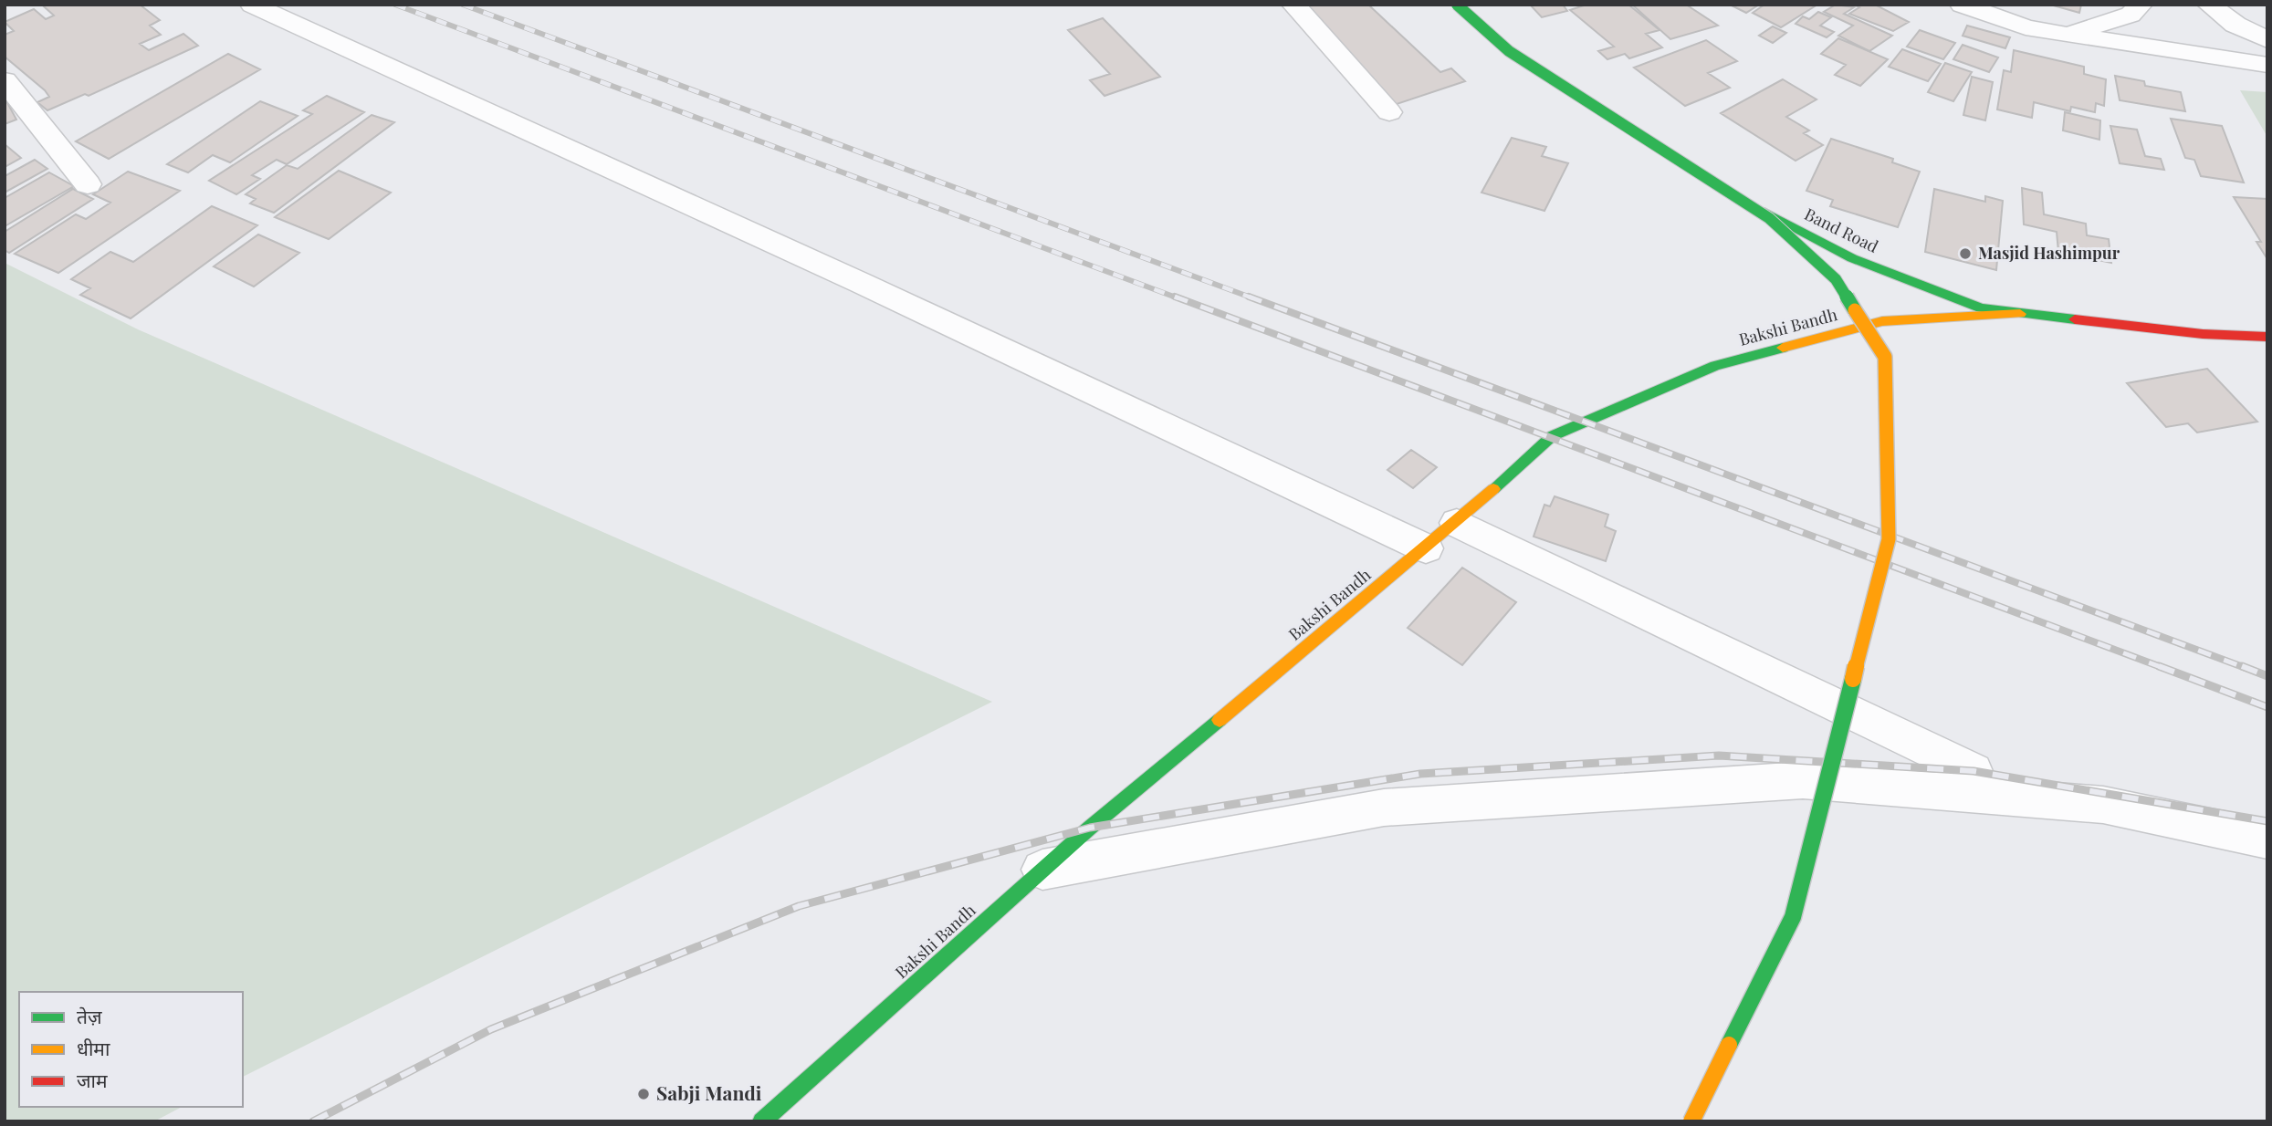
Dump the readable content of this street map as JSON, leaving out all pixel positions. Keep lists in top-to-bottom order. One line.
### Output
{"streets":{"main road":["Band Road","Bakshi Bandh"]},"crossings":[["Band Road","Bakshi Bandh"]],"places":["Masjid Hashimpur","Sabji Mandi"],"legend":["तेज़","धीमा","जाम"]}
